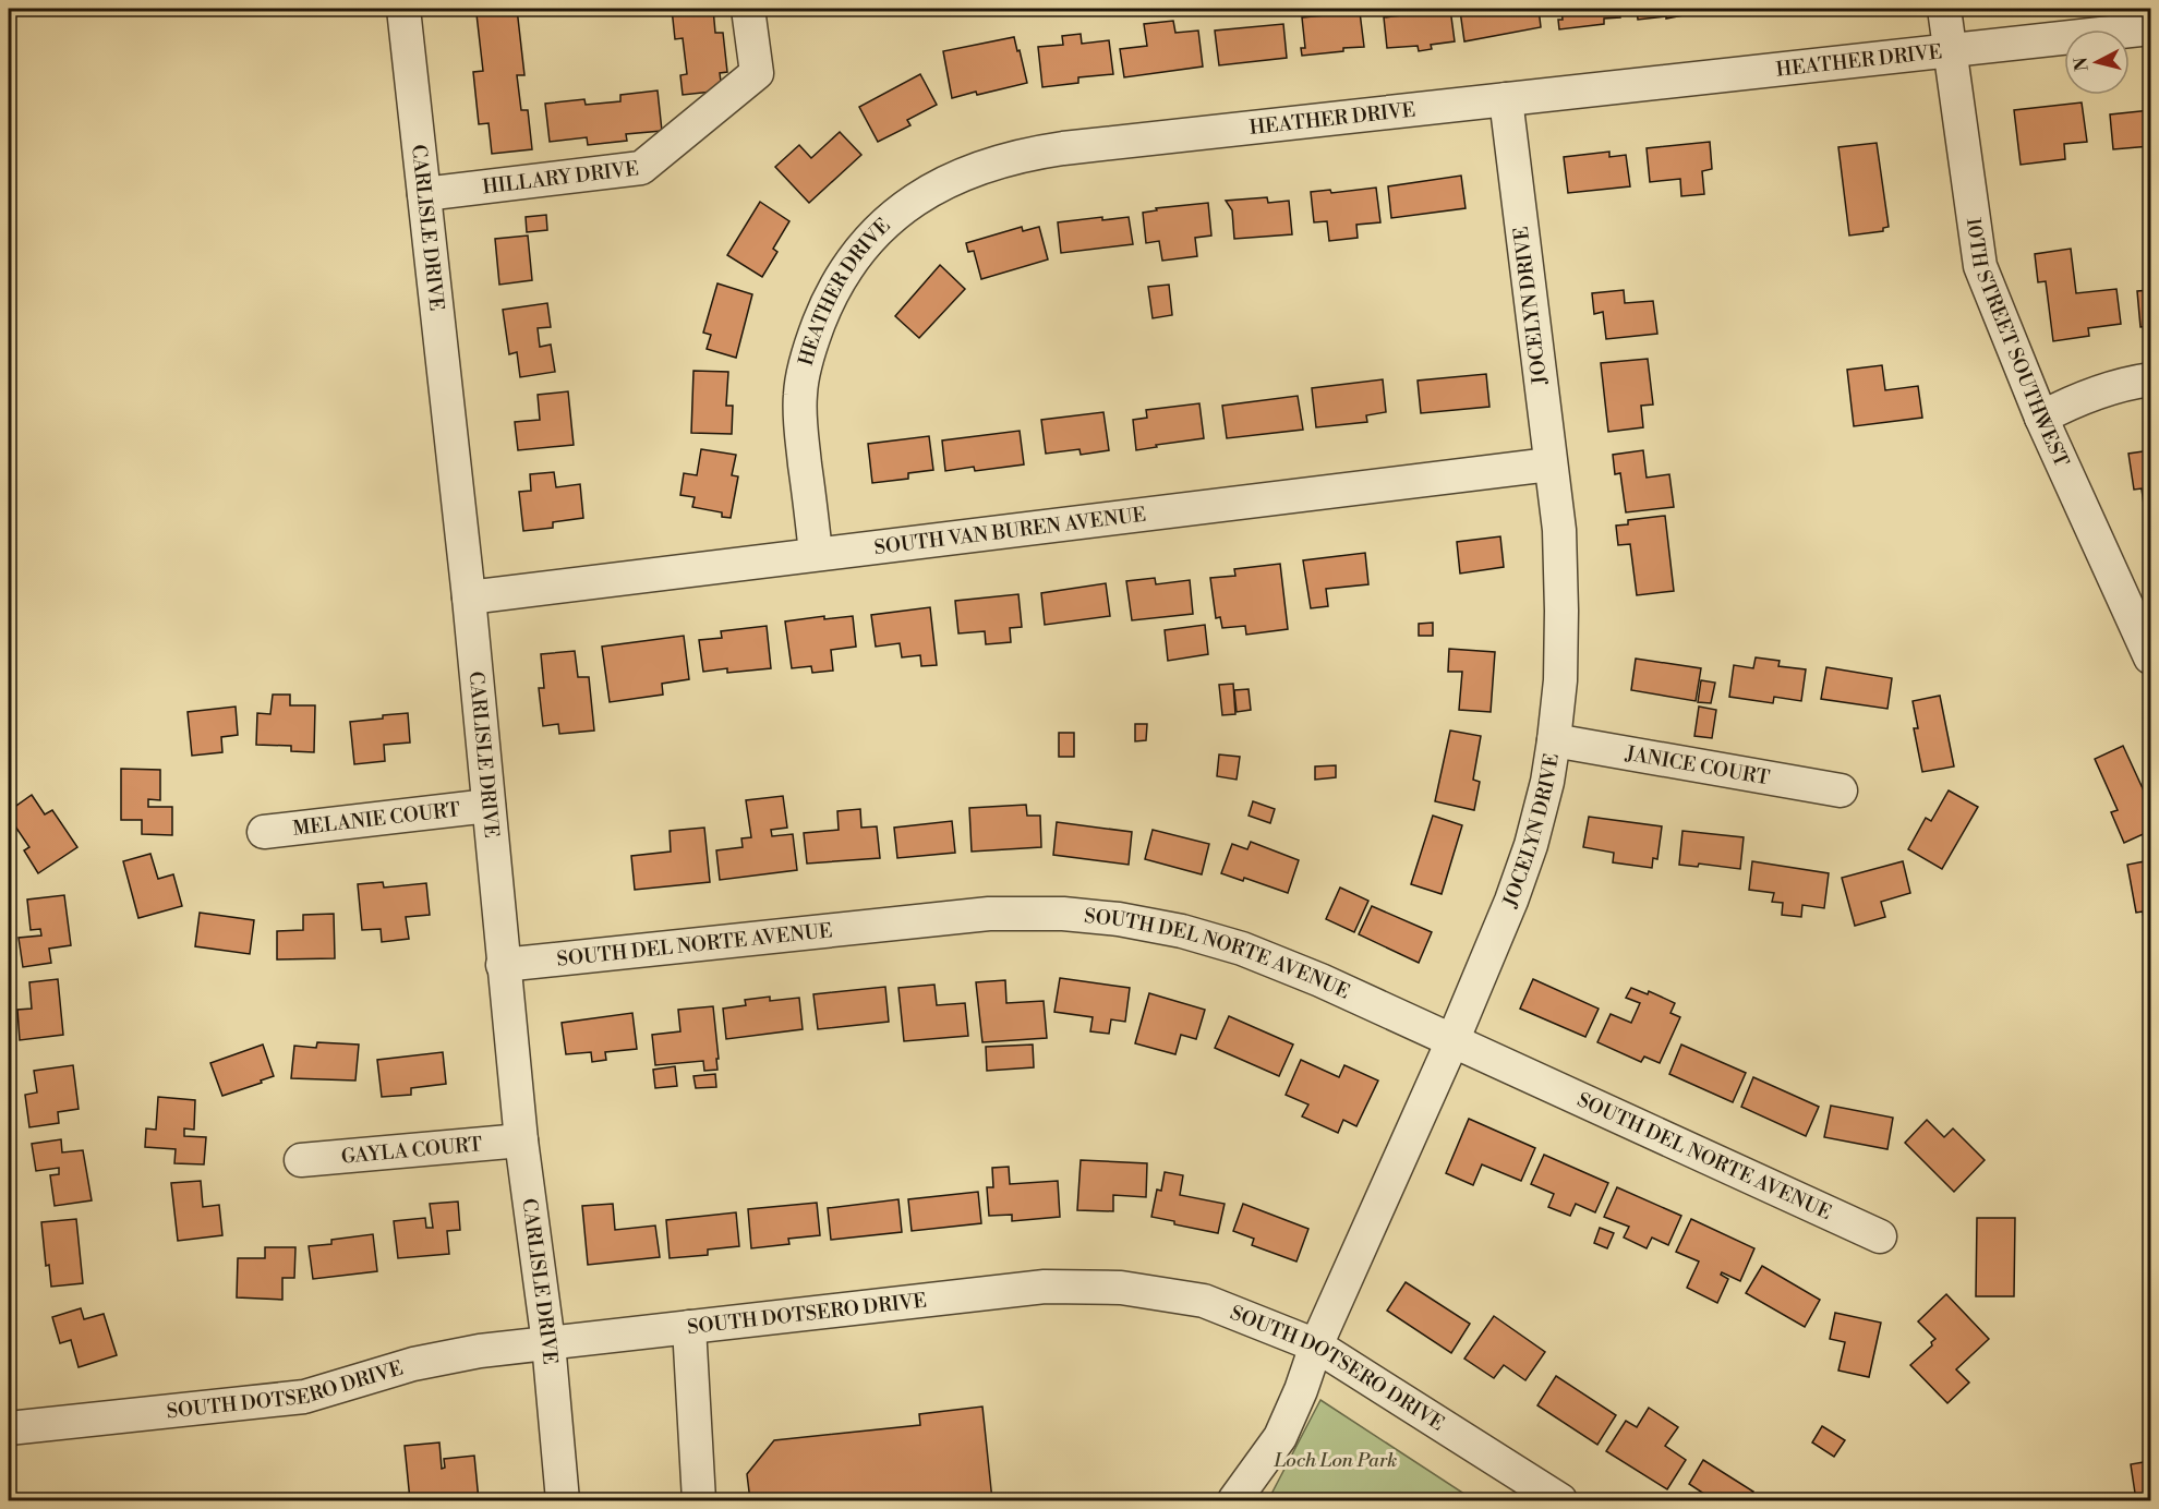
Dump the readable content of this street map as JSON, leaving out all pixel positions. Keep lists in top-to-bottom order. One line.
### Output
{"streets":{"street":["HEATHER DRIVE","HILLARY DRIVE","CARLISLE DRIVE","JOCELYN DRIVE","10TH STREET SOUTHWEST","SOUTH VAN BUREN AVENUE","JANICE COURT","MELANIE COURT","SOUTH DEL NORTE AVENUE","GAYLA COURT","SOUTH DOTSERO DRIVE"]},"crossings":[["HEATHER DRIVE","JOCELYN DRIVE"],["HEATHER DRIVE","10TH STREET SOUTHWEST"],["HEATHER DRIVE","SOUTH VAN BUREN AVENUE"],["HILLARY DRIVE","CARLISLE DRIVE"],["CARLISLE DRIVE","SOUTH VAN BUREN AVENUE"],["CARLISLE DRIVE","MELANIE COURT"],["CARLISLE DRIVE","SOUTH DEL NORTE AVENUE"],["CARLISLE DRIVE","GAYLA COURT"],["CARLISLE DRIVE","SOUTH DOTSERO DRIVE"],["JOCELYN DRIVE","SOUTH VAN BUREN AVENUE"],["JOCELYN DRIVE","JANICE COURT"],["JOCELYN DRIVE","SOUTH DEL NORTE AVENUE"],["JOCELYN DRIVE","SOUTH DOTSERO DRIVE"]],"parks":["Loch Lon Park"],"north":"left"}
